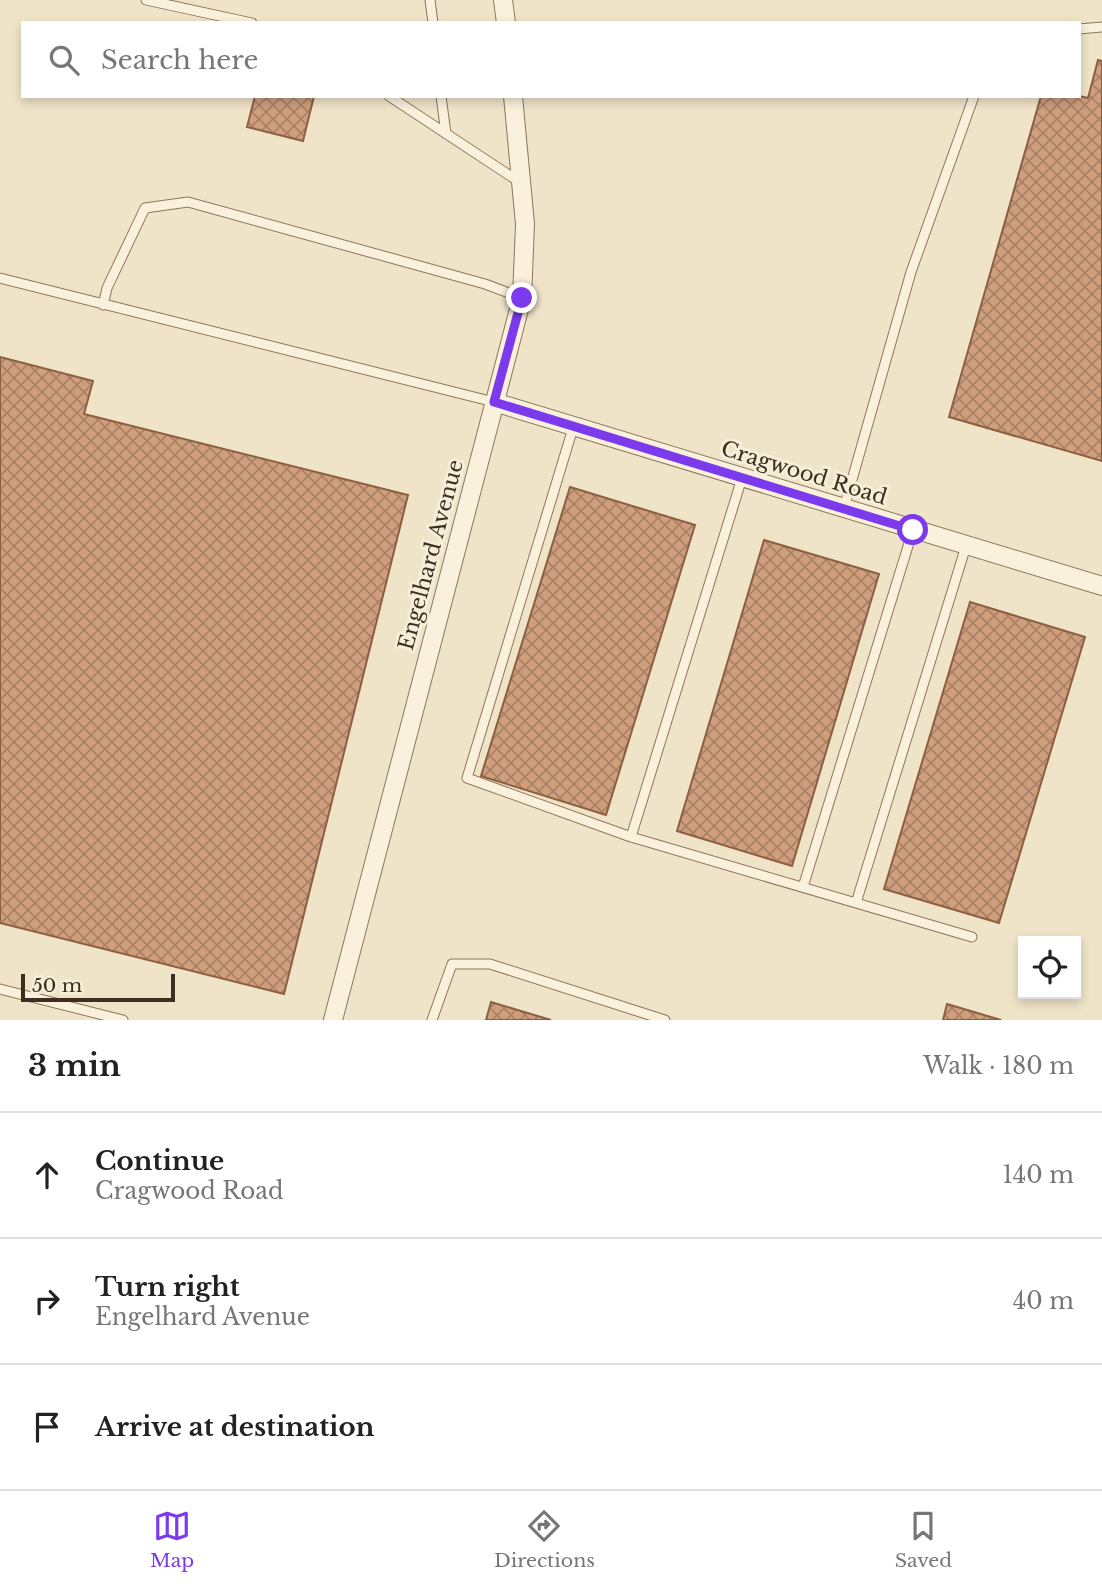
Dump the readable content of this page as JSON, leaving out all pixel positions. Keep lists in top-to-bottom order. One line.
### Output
{"streets":{"street":["Cragwood Road","Engelhard Avenue"]},"crossings":[["Cragwood Road","Engelhard Avenue"]],"scale_bar":"50 m","page":{"search":"Search here","scale":"50 m","heading":["3 min","Walk · 180 m"],"list":[["Continue","Cragwood Road","140 m"],["Turn right","Engelhard Avenue","40 m"],"Arrive at destination"],"nav":["Map","Directions","Saved"]}}
